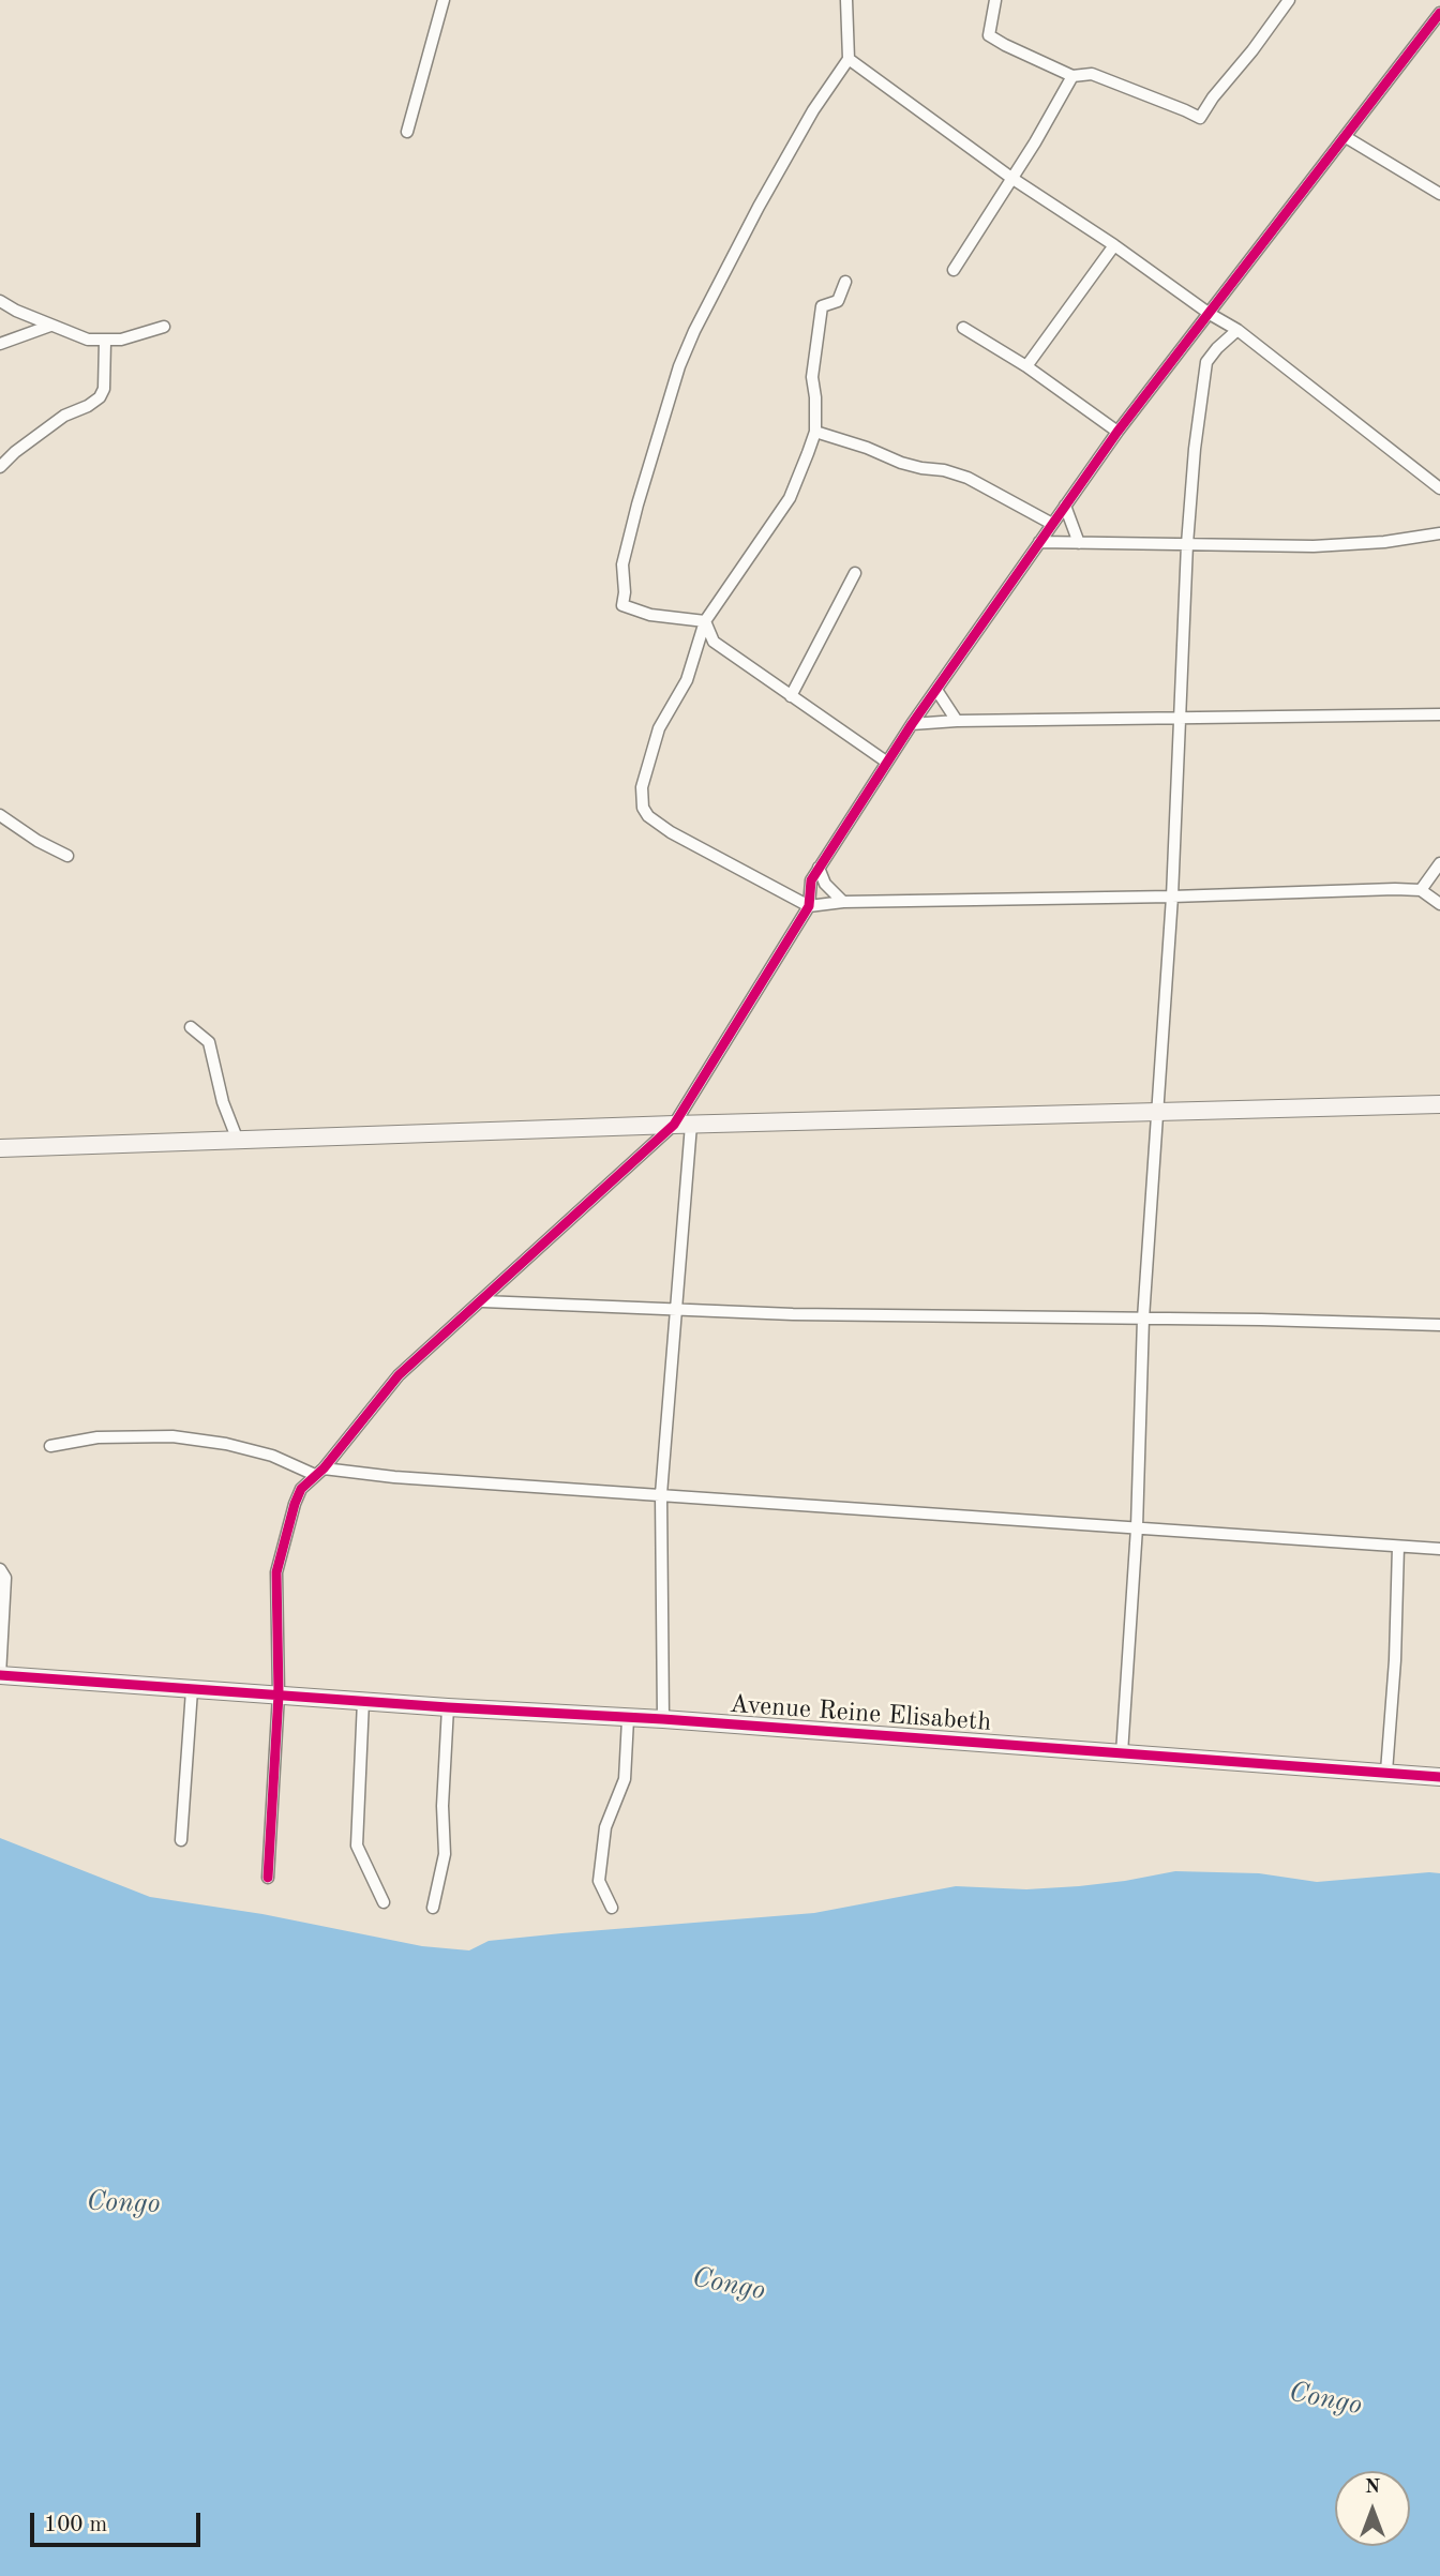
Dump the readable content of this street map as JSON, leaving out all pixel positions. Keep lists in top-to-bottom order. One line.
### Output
{"streets":{"street":["Avenue Reine Elisabeth"]},"water":["Congo"],"scale_bar":"100 m","north":"top"}
